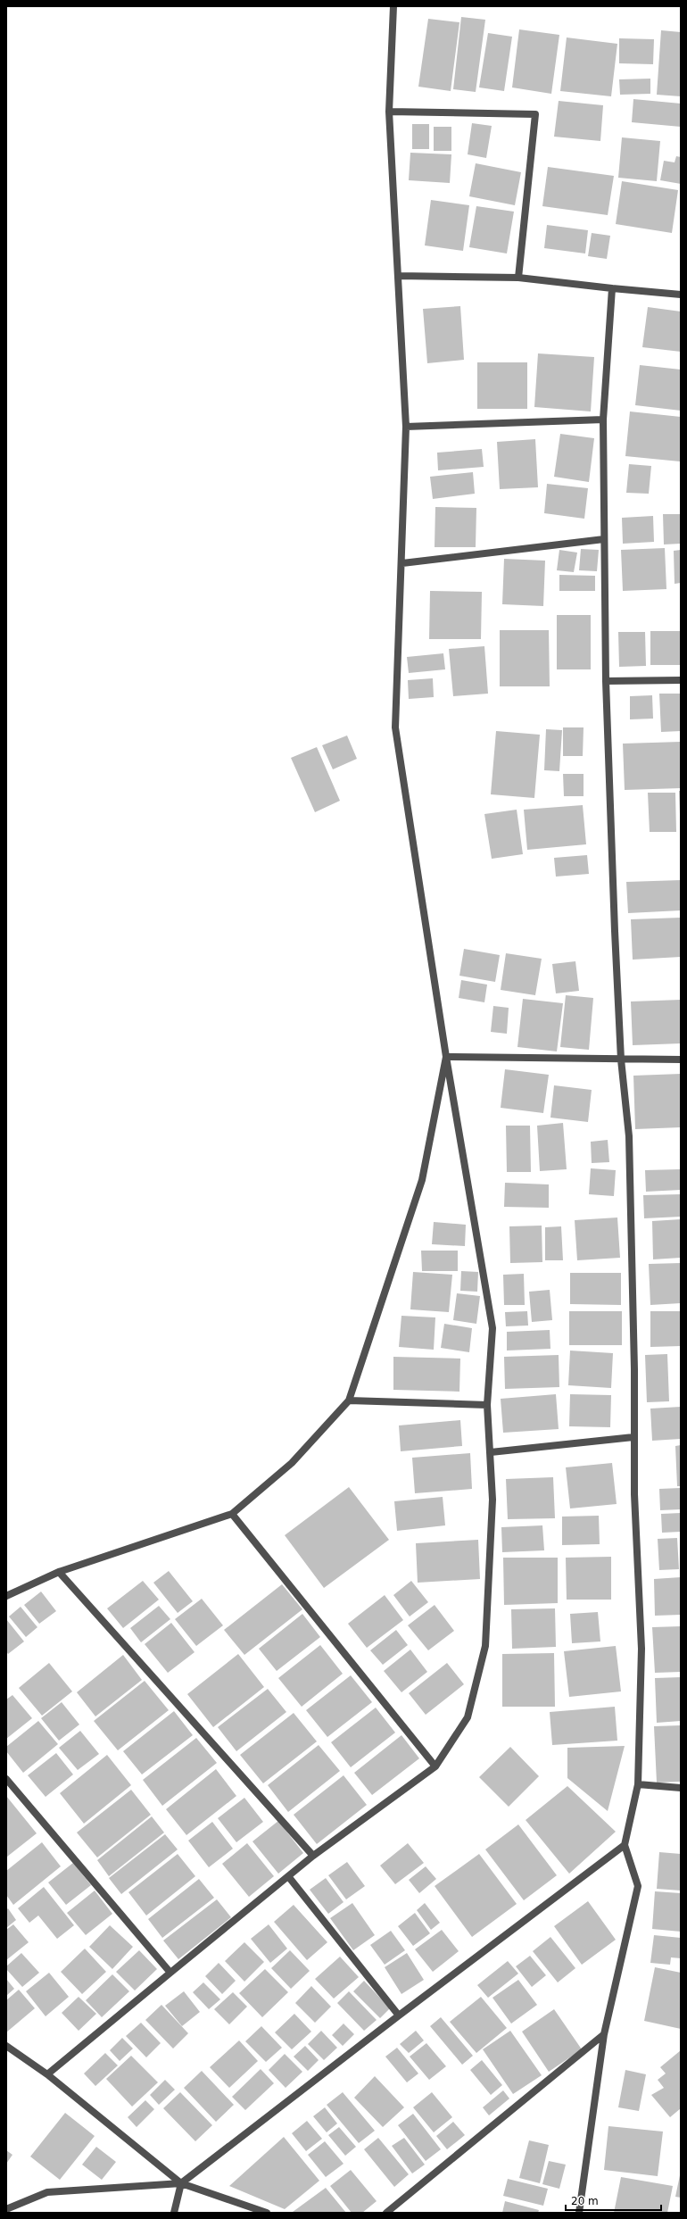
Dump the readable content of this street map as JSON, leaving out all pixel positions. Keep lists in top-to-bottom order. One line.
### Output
{"scale_bar":"20 m"}
